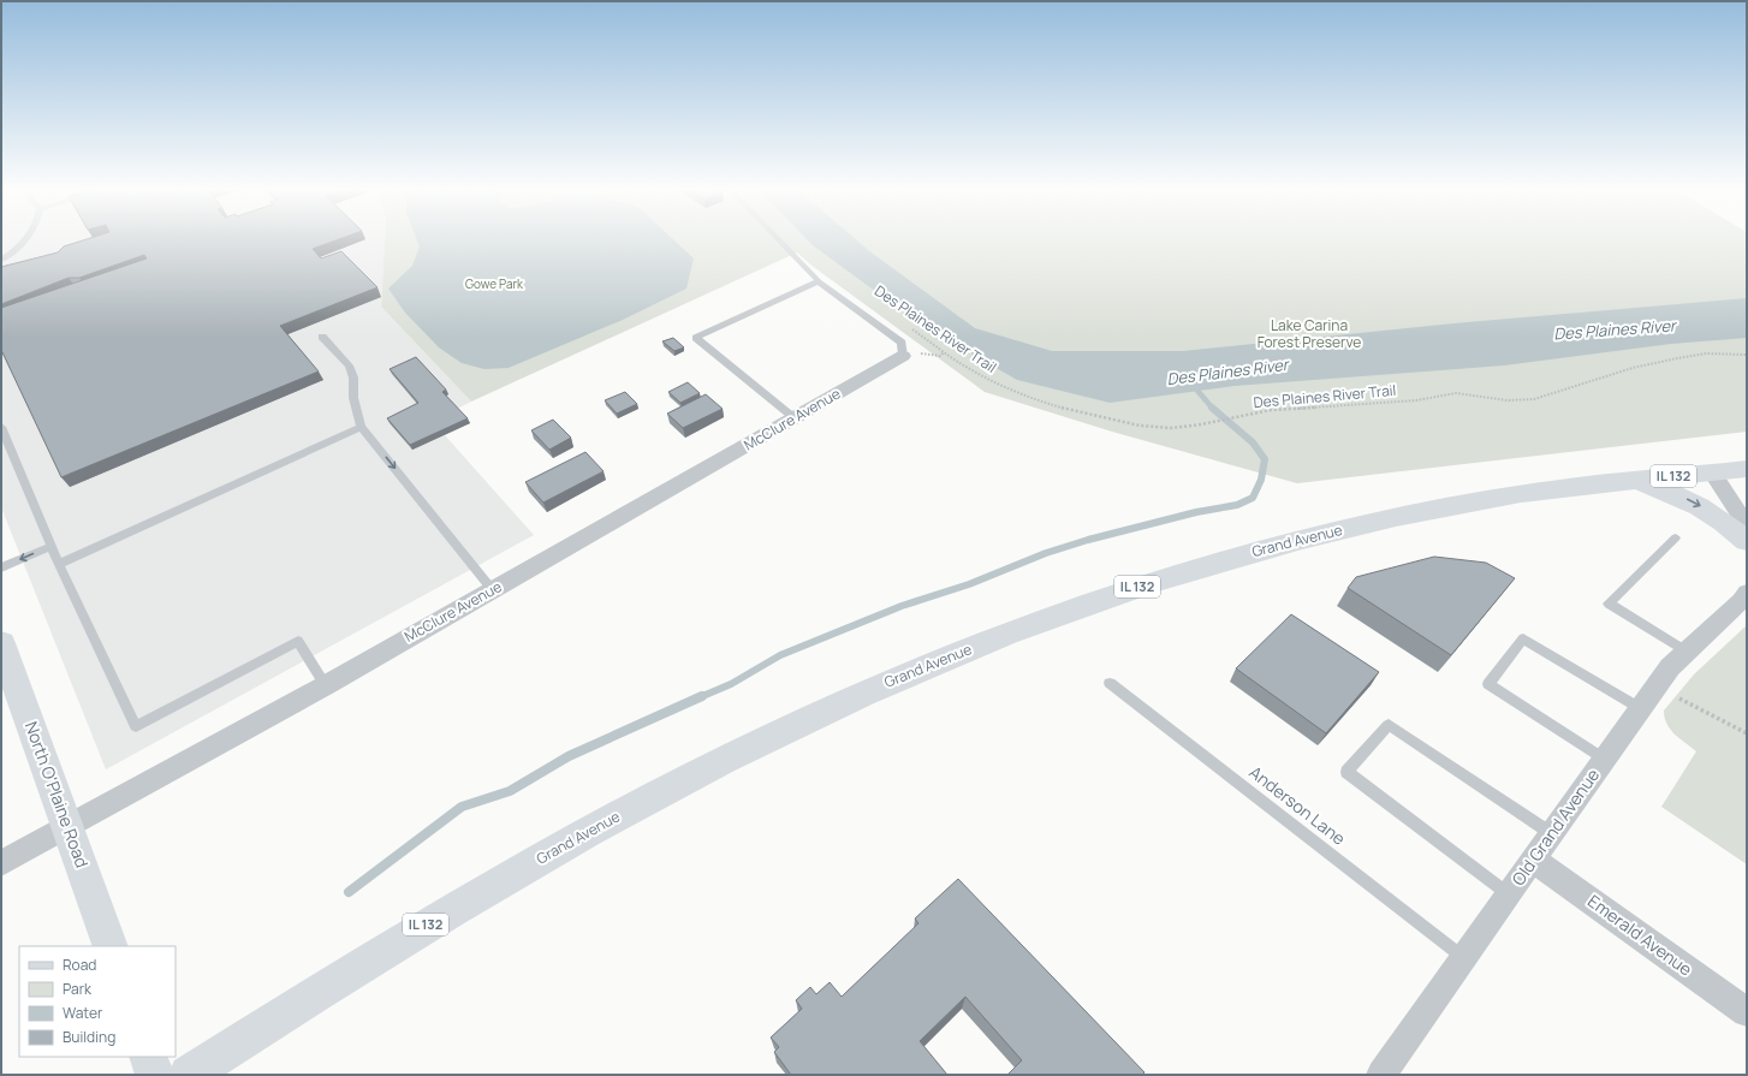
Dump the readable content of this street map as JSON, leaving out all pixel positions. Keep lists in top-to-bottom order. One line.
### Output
{"streets":{"main road":["IL 132","Grand Avenue","North O'Plaine Road"],"street":["McClure Avenue","Old Grand Avenue","Emerald Avenue"],"lane":["Anderson Lane"],"path":["Des Plaines River Trail"]},"crossings":[["McClure Avenue","North O'Plaine Road"],["Anderson Lane","Old Grand Avenue"],["Old Grand Avenue","Emerald Avenue"]],"water":["Des Plaines River"],"parks":["Gowe Park","Lake Carina Forest Preserve"],"legend":["Road","Park","Water","Building"]}
